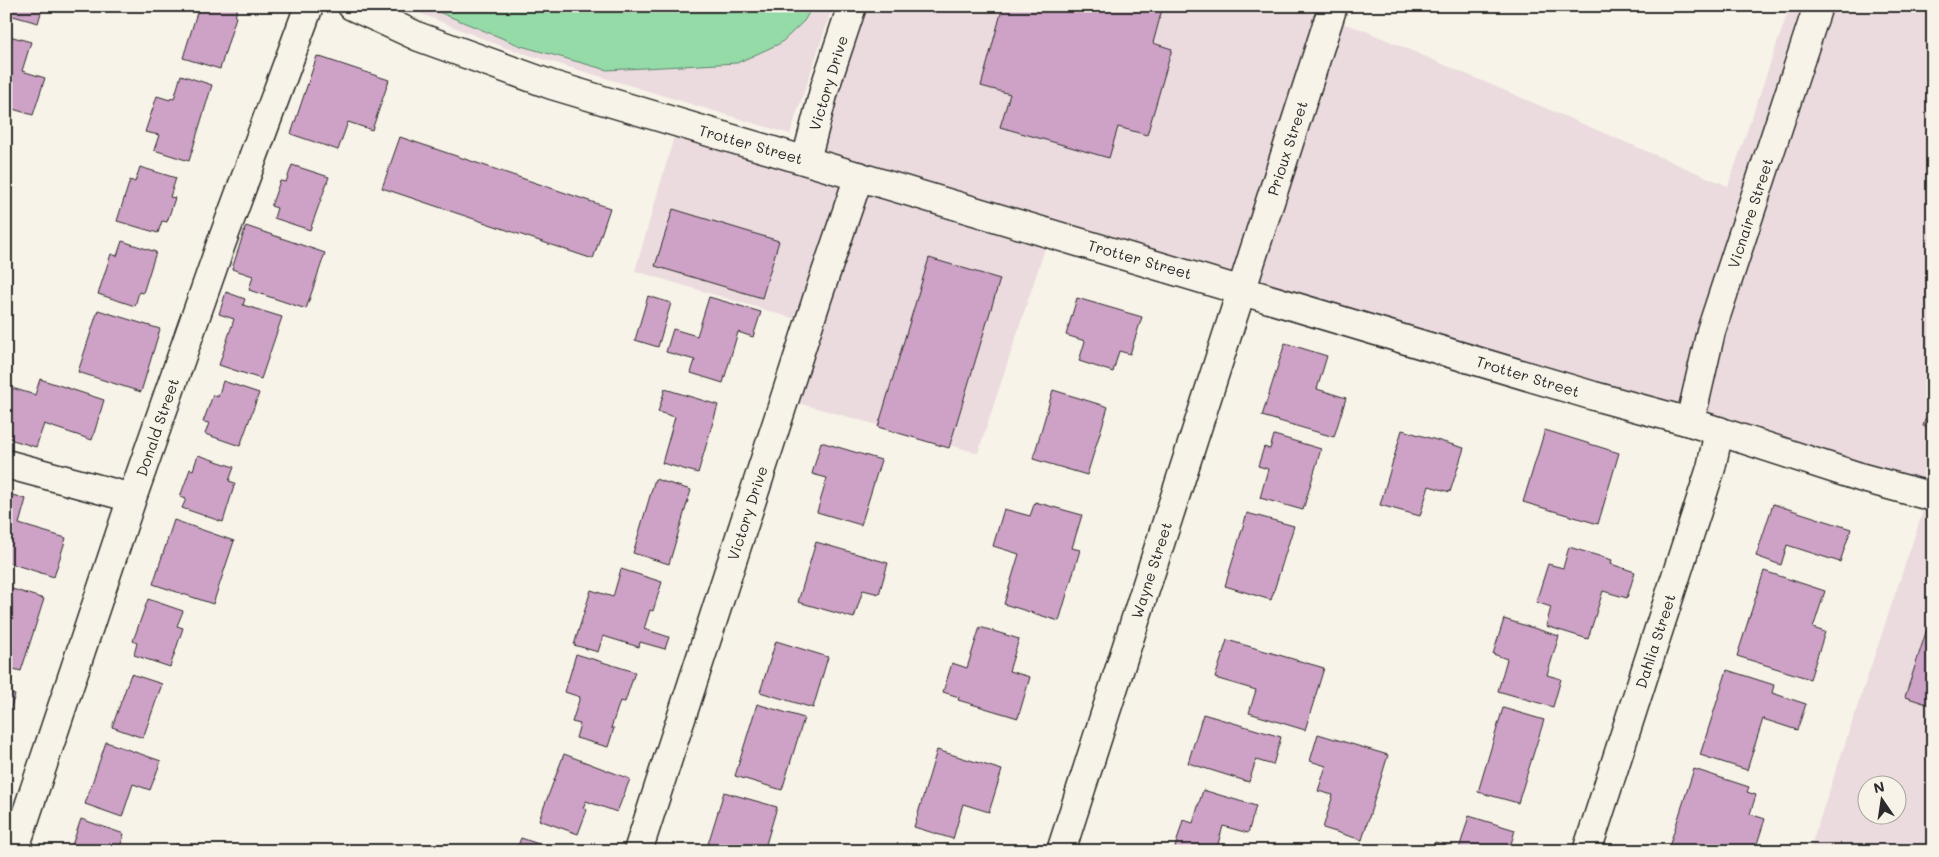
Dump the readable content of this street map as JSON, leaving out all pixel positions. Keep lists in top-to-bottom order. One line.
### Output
{"streets":{"street":["Victory Drive","Trotter Street","Prioux Street","Vicnaire Street","Donald Street","Wayne Street","Dahlia Street"]},"crossings":[["Victory Drive","Trotter Street"],["Trotter Street","Prioux Street"],["Trotter Street","Vicnaire Street"],["Trotter Street","Wayne Street"],["Trotter Street","Dahlia Street"],["Prioux Street","Wayne Street"]],"north":"top"}
